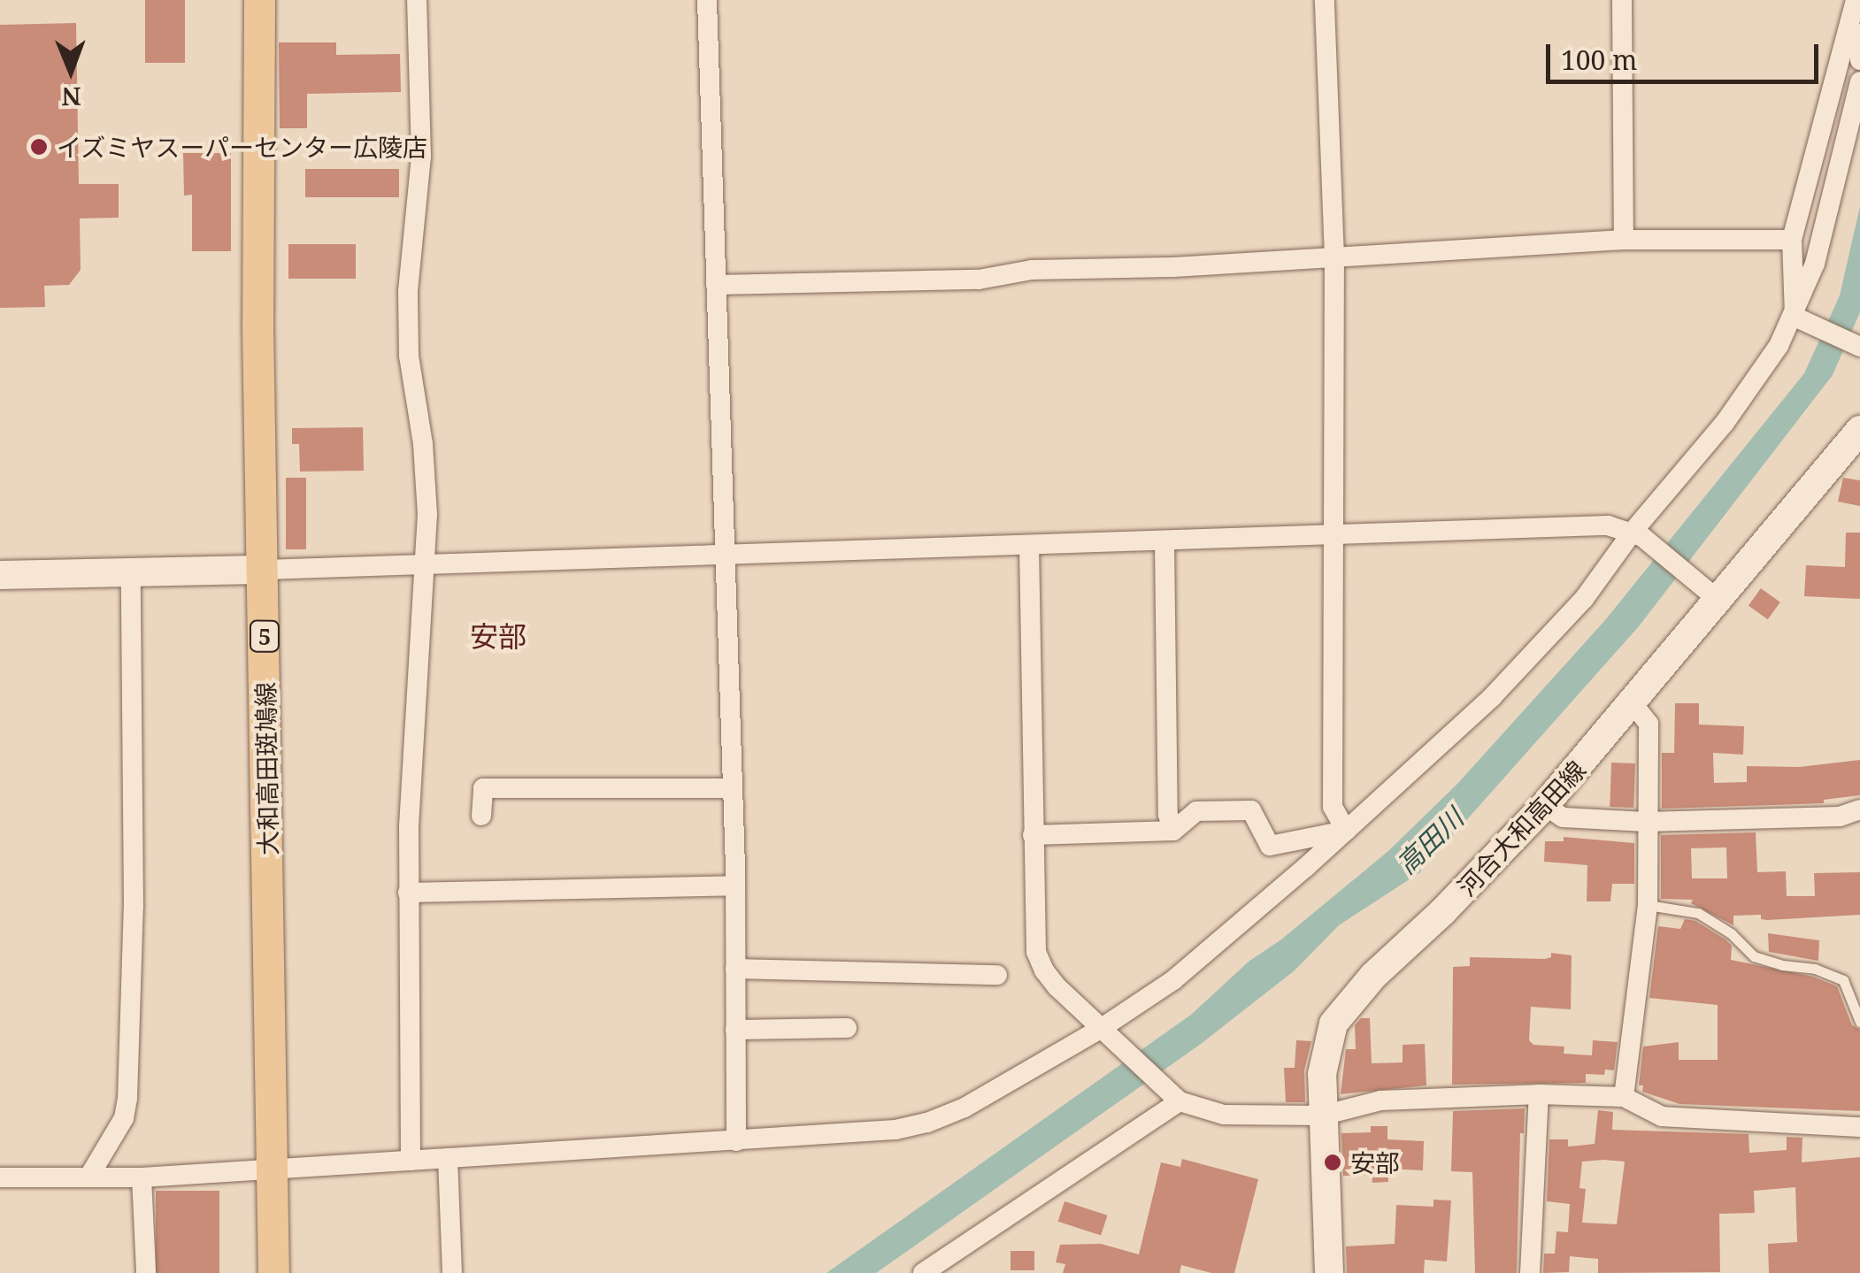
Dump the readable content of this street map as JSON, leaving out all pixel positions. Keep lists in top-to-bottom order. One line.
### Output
{"streets":{"main road":["5","大和高田斑鳩線","河合大和高田線"]},"districts":["安部"],"water":["高田川"],"places":["イズミヤスーパーセンター広陵店","安部"],"scale_bar":"100 m","north":"bottom"}
